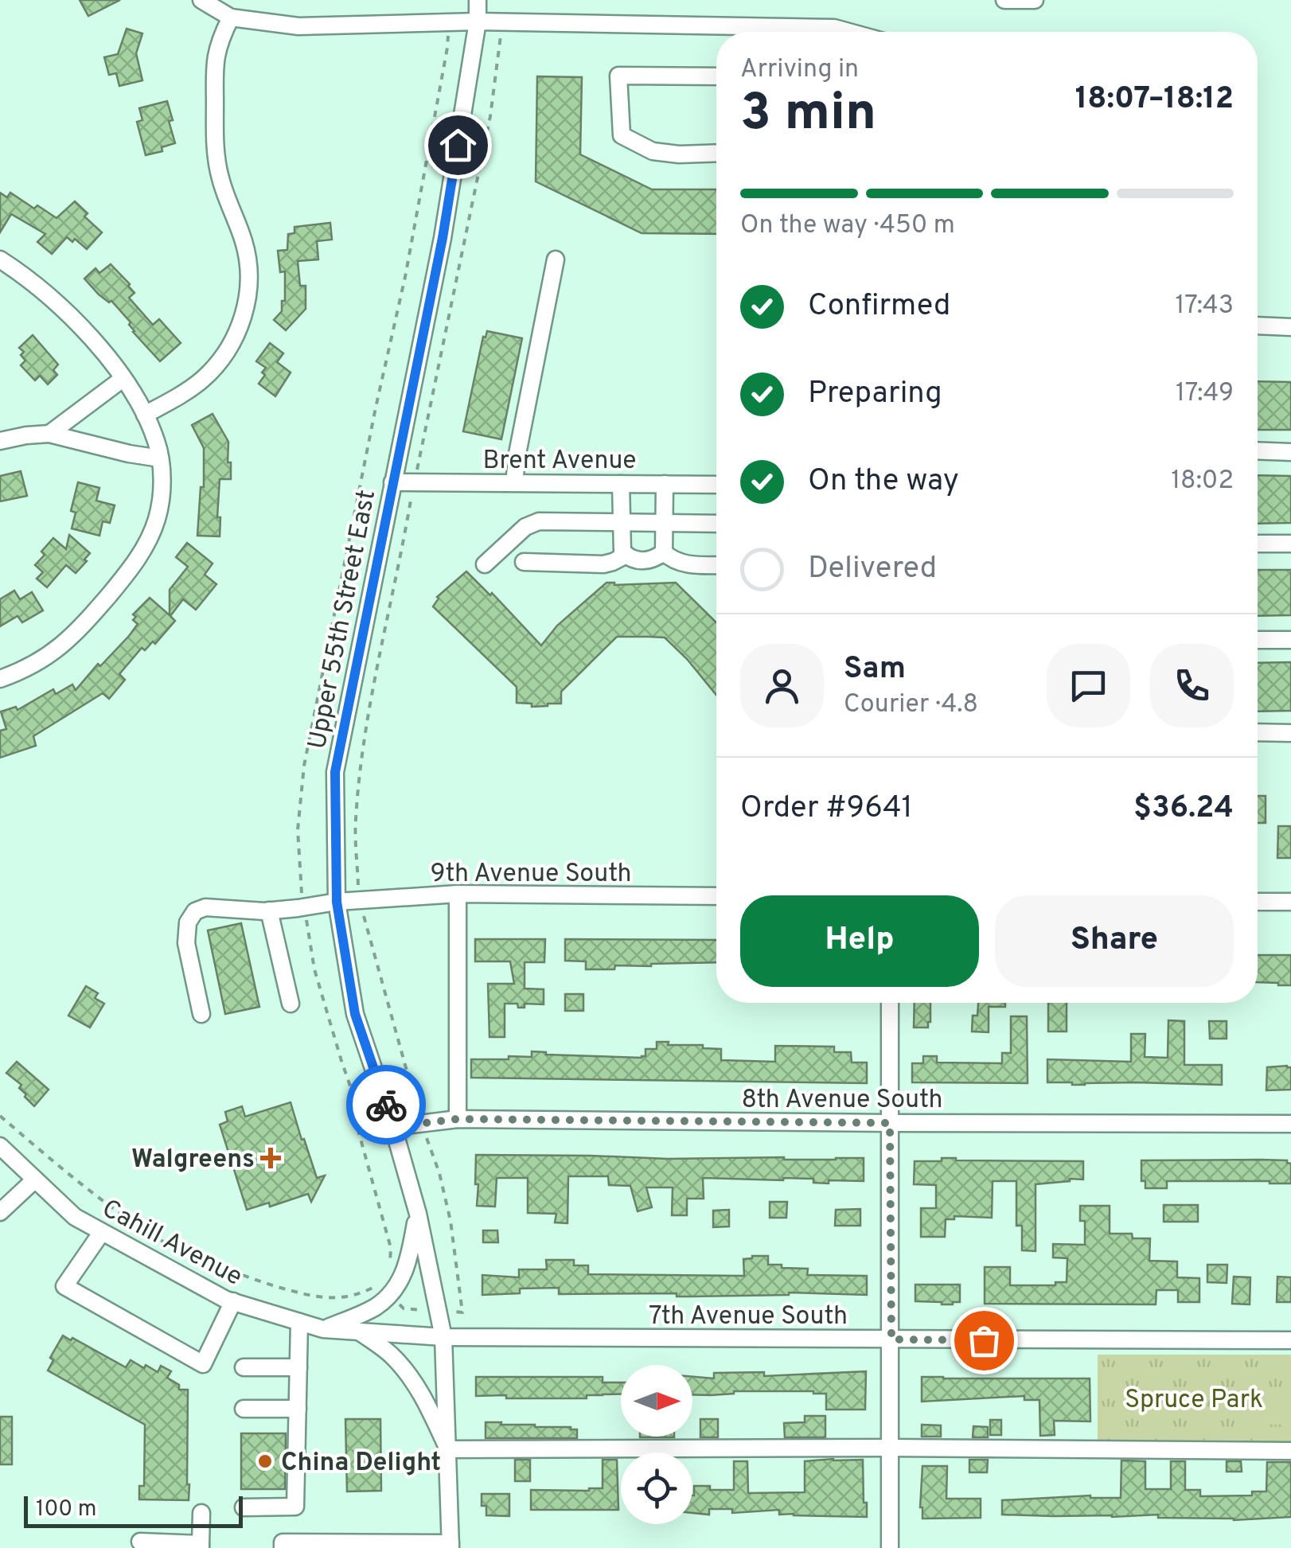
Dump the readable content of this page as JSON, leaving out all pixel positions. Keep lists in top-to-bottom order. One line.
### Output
{"streets":{"street":["Brent Avenue","Upper 55th Street East","9th Avenue South","8th Avenue South","Cahill Avenue","7th Avenue South"]},"crossings":[["Brent Avenue","Upper 55th Street East"],["Upper 55th Street East","9th Avenue South"],["Upper 55th Street East","8th Avenue South"],["Upper 55th Street East","Cahill Avenue"],["Upper 55th Street East","7th Avenue South"],["Cahill Avenue","7th Avenue South"]],"parks":["Spruce Park"],"places":{"health":["Walgreens"],"other":["China Delight"]},"scale_bar":"100 m","north":"right","page":{"heading":["3 min","Arriving in","18:07–18:12"],"panel":["Sam","Courier · 4.8","Order #9641","$36.24"],"bar":"On the way · 450 m","list":[["Confirmed","17:43"],["Preparing","17:49"],["On the way","18:02"],"Delivered"],"buttons":["Help","Share"],"scale":"100 m"}}
